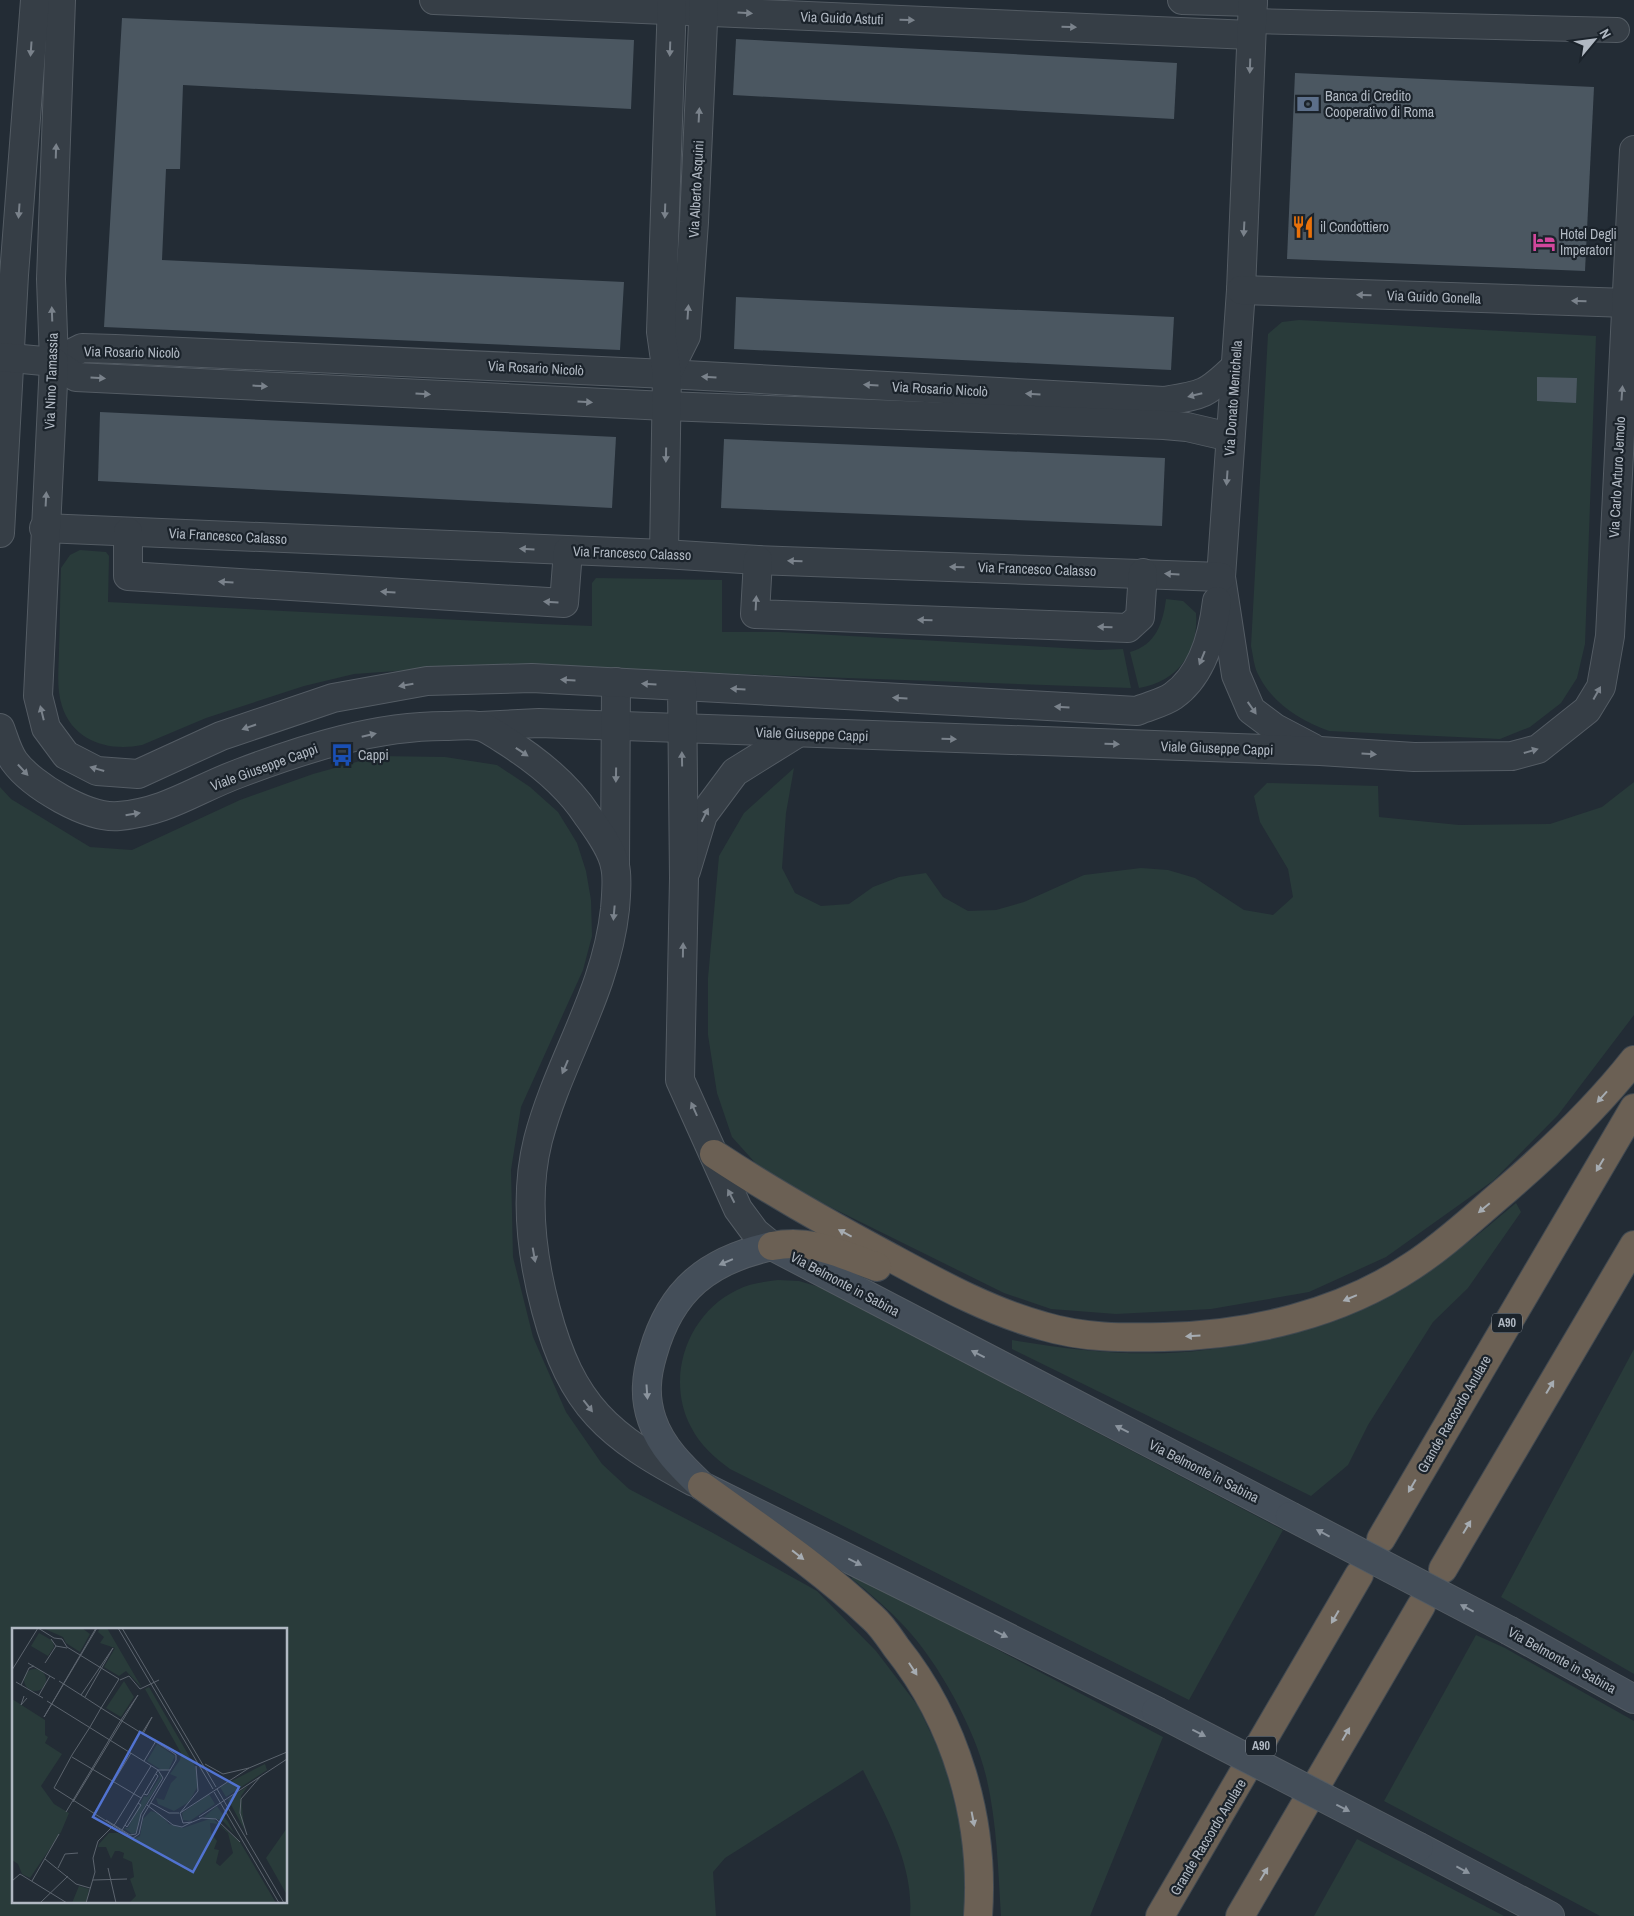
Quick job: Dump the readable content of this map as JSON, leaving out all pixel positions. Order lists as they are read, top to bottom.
{
  "streets": {
    "highway": ["A90", "Grande Raccordo Anulare"],
    "main road": ["Via Belmonte in Sabina"],
    "street": [
      "Via Guido Astuti",
      "Via Alberto Asquini",
      "Via Guido Gonella",
      "Via Rosario Nicolò",
      "Via Nino Tamassia",
      "Via Donato Menichella",
      "Via Carlo Arturo Jemolo",
      "Via Francesco Calasso",
      "Viale Giuseppe Cappi"
    ]
  },
  "crossings": [
    ["Via Guido Astuti", "Via Alberto Asquini"],
    ["Via Guido Astuti", "Via Donato Menichella"],
    ["Via Alberto Asquini", "Via Rosario Nicolò"],
    ["Via Alberto Asquini", "Via Francesco Calasso"],
    ["Via Guido Gonella", "Via Donato Menichella"],
    ["Via Guido Gonella", "Via Carlo Arturo Jemolo"],
    ["Via Rosario Nicolò", "Via Nino Tamassia"],
    ["Via Rosario Nicolò", "Via Donato Menichella"],
    ["Via Nino Tamassia", "Via Francesco Calasso"],
    ["Via Donato Menichella", "Via Francesco Calasso"],
    ["Via Donato Menichella", "Viale Giuseppe Cappi"],
    ["Via Carlo Arturo Jemolo", "Viale Giuseppe Cappi"],
    ["Viale Giuseppe Cappi", "Via Belmonte in Sabina"]
  ],
  "one_way": [
    "Via Guido Astuti",
    "Via Guido Gonella",
    "Via Donato Menichella",
    "Via Carlo Arturo Jemolo",
    "Via Francesco Calasso",
    "Viale Giuseppe Cappi",
    "Via Belmonte in Sabina"
  ],
  "places": {
    "bank": ["Banca di Credito Cooperativo di Roma"],
    "restaurant": ["il Condottiero"],
    "hotel": ["Hotel Degli Imperatori"],
    "bus stop": ["Cappi"]
  },
  "north": "top right"
}
